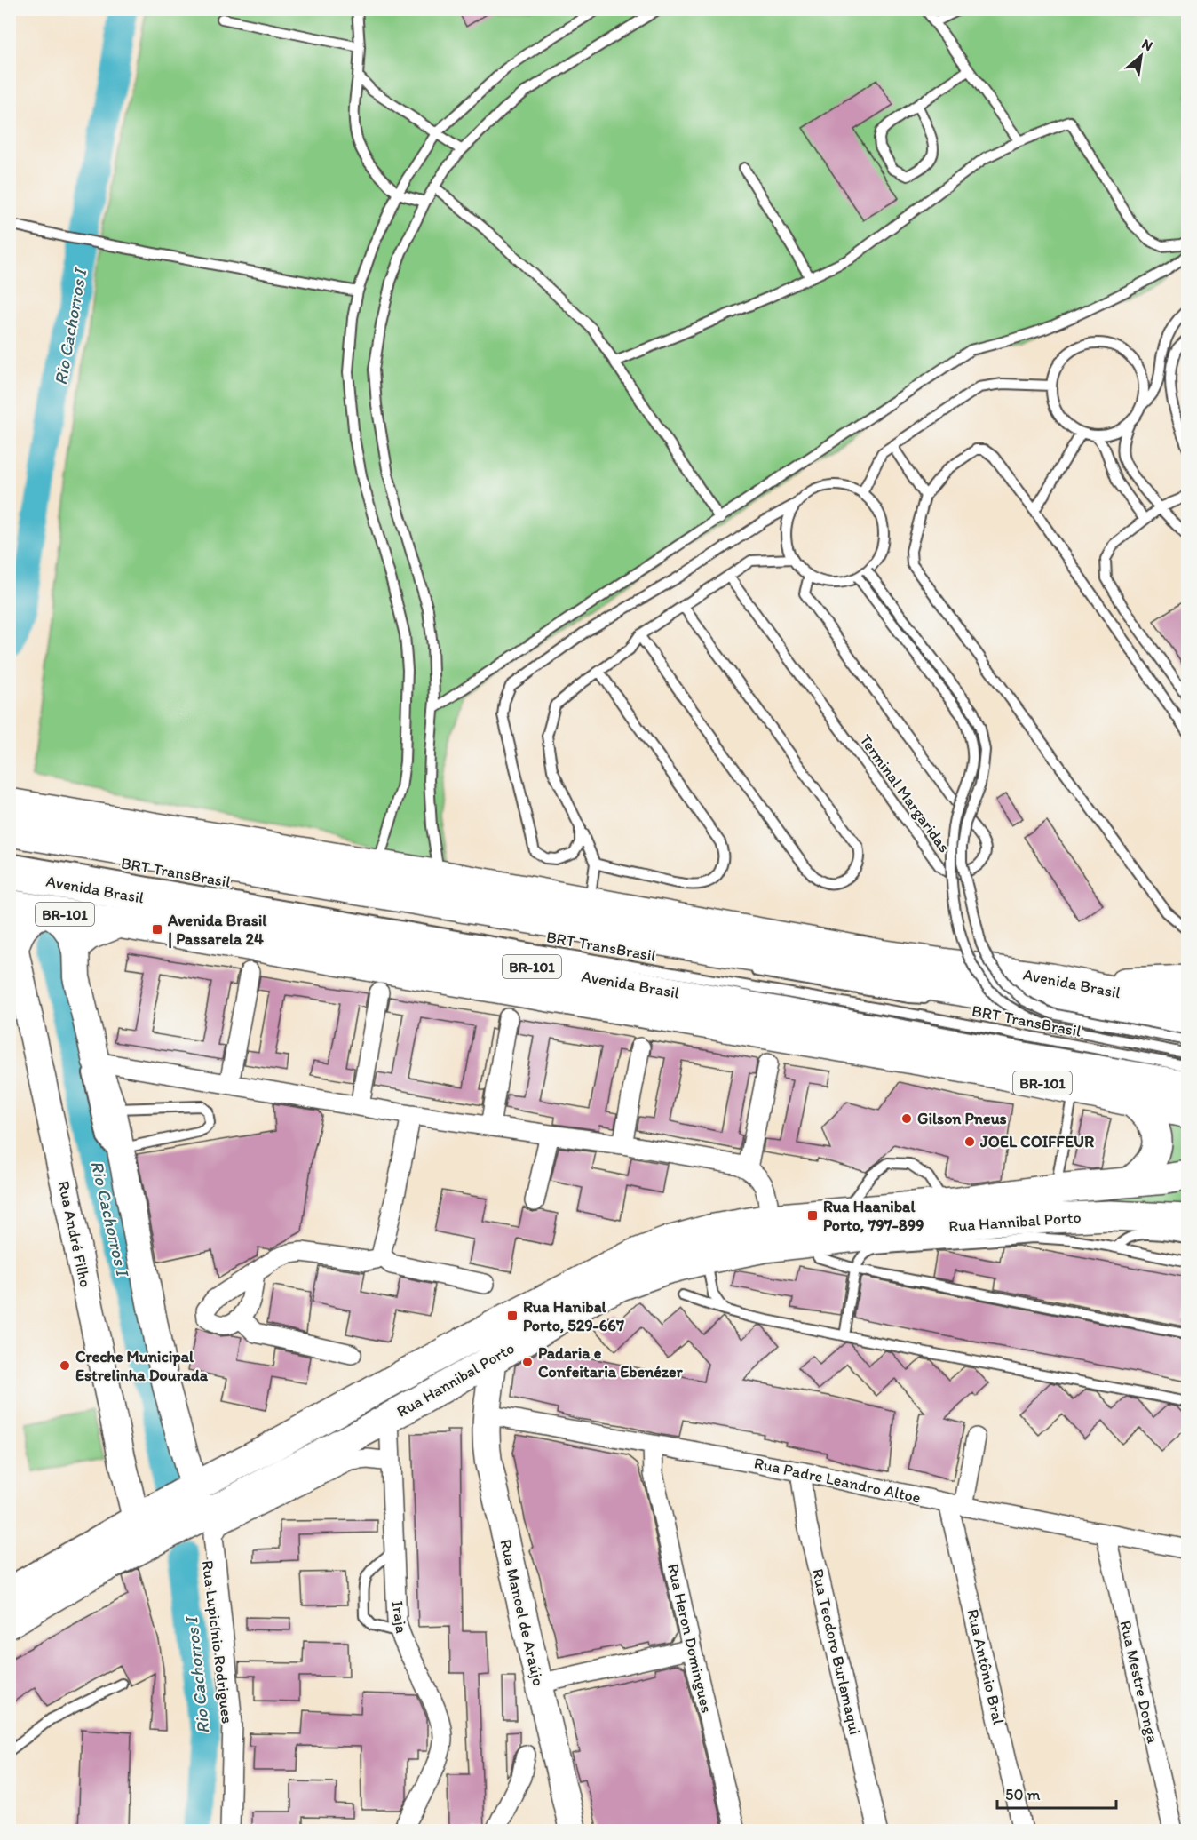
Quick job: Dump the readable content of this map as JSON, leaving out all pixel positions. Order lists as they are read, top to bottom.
{
  "streets": {
    "main road": ["Avenida Brasil", "BR-101", "Rua Hannibal Porto"],
    "street": [
      "Rua André Filho",
      "Rua Padre Leandro Altoe",
      "Rua Manoel de Araújo",
      "Iraja",
      "Rua Heron Domingues",
      "Rua Lupicínio Rodrigues",
      "Rua Teodoro Burlamaqui",
      "Rua Antônio Bral",
      "Rua Mestre Donga"
    ],
    "lane": ["Terminal Margaridas", "BRT TransBrasil"]
  },
  "crossings": [
    ["BRT TransBrasil", "Avenida Brasil"],
    ["Rua Hannibal Porto", "Rua André Filho"],
    ["Rua Hannibal Porto", "Rua Padre Leandro Altoe"],
    ["Rua Hannibal Porto", "Rua Manoel de Araújo"],
    ["Rua Hannibal Porto", "Iraja"],
    ["Rua Hannibal Porto", "Rua Lupicínio Rodrigues"],
    ["Rua Padre Leandro Altoe", "Rua Manoel de Araújo"],
    ["Rua Padre Leandro Altoe", "Rua Heron Domingues"],
    ["Rua Padre Leandro Altoe", "Rua Teodoro Burlamaqui"],
    ["Rua Padre Leandro Altoe", "Rua Antônio Bral"],
    ["Rua Padre Leandro Altoe", "Rua Mestre Donga"]
  ],
  "water": ["Rio Cachorros I"],
  "places": {
    "transit": ["Avenida Brasil | Passarela 24", "Rua Haanibal Porto, 797-899", "Rua Hanibal Porto, 529-667"],
    "other": [
      "Gilson Pneus",
      "JOEL COIFFEUR",
      "Padaria e Confeitaria Ebenézer",
      "Creche Municipal Estrelinha Dourada"
    ]
  },
  "scale_bar": "50 m",
  "north": "top right"
}
